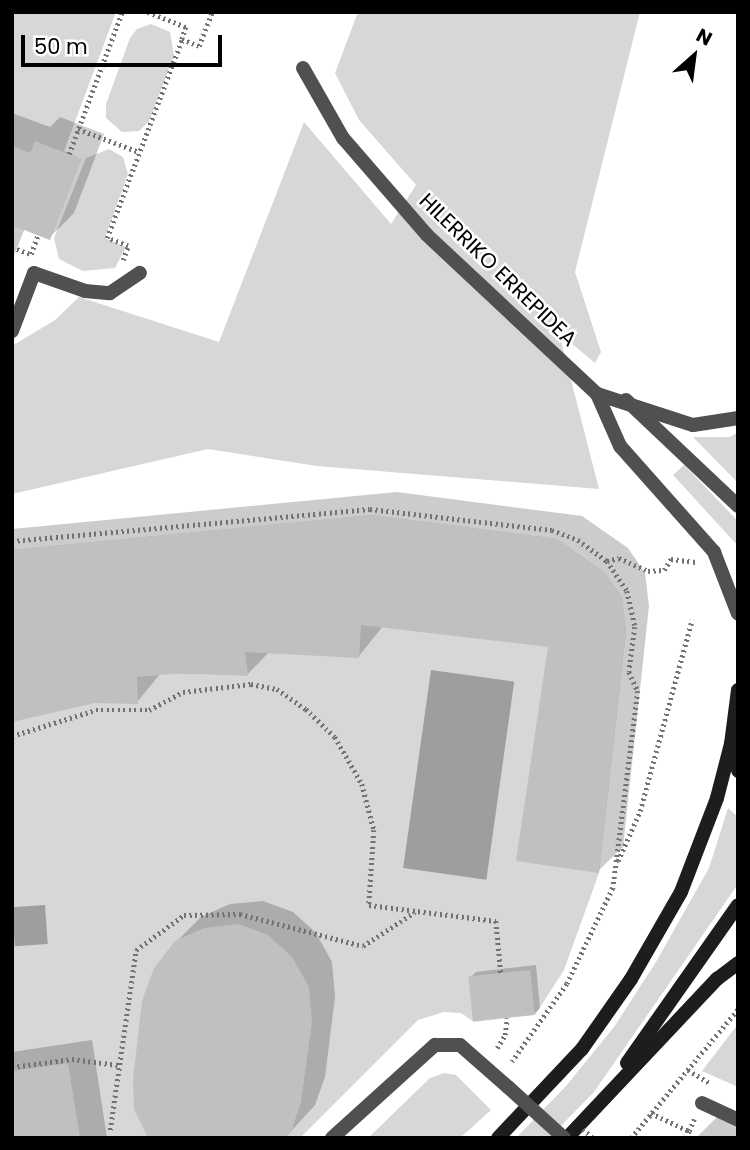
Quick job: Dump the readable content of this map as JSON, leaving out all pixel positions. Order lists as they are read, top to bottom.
{
  "streets": {
    "street": ["HILERRIKO ERREPIDEA"]
  },
  "scale_bar": "50 m",
  "north": "top right"
}
